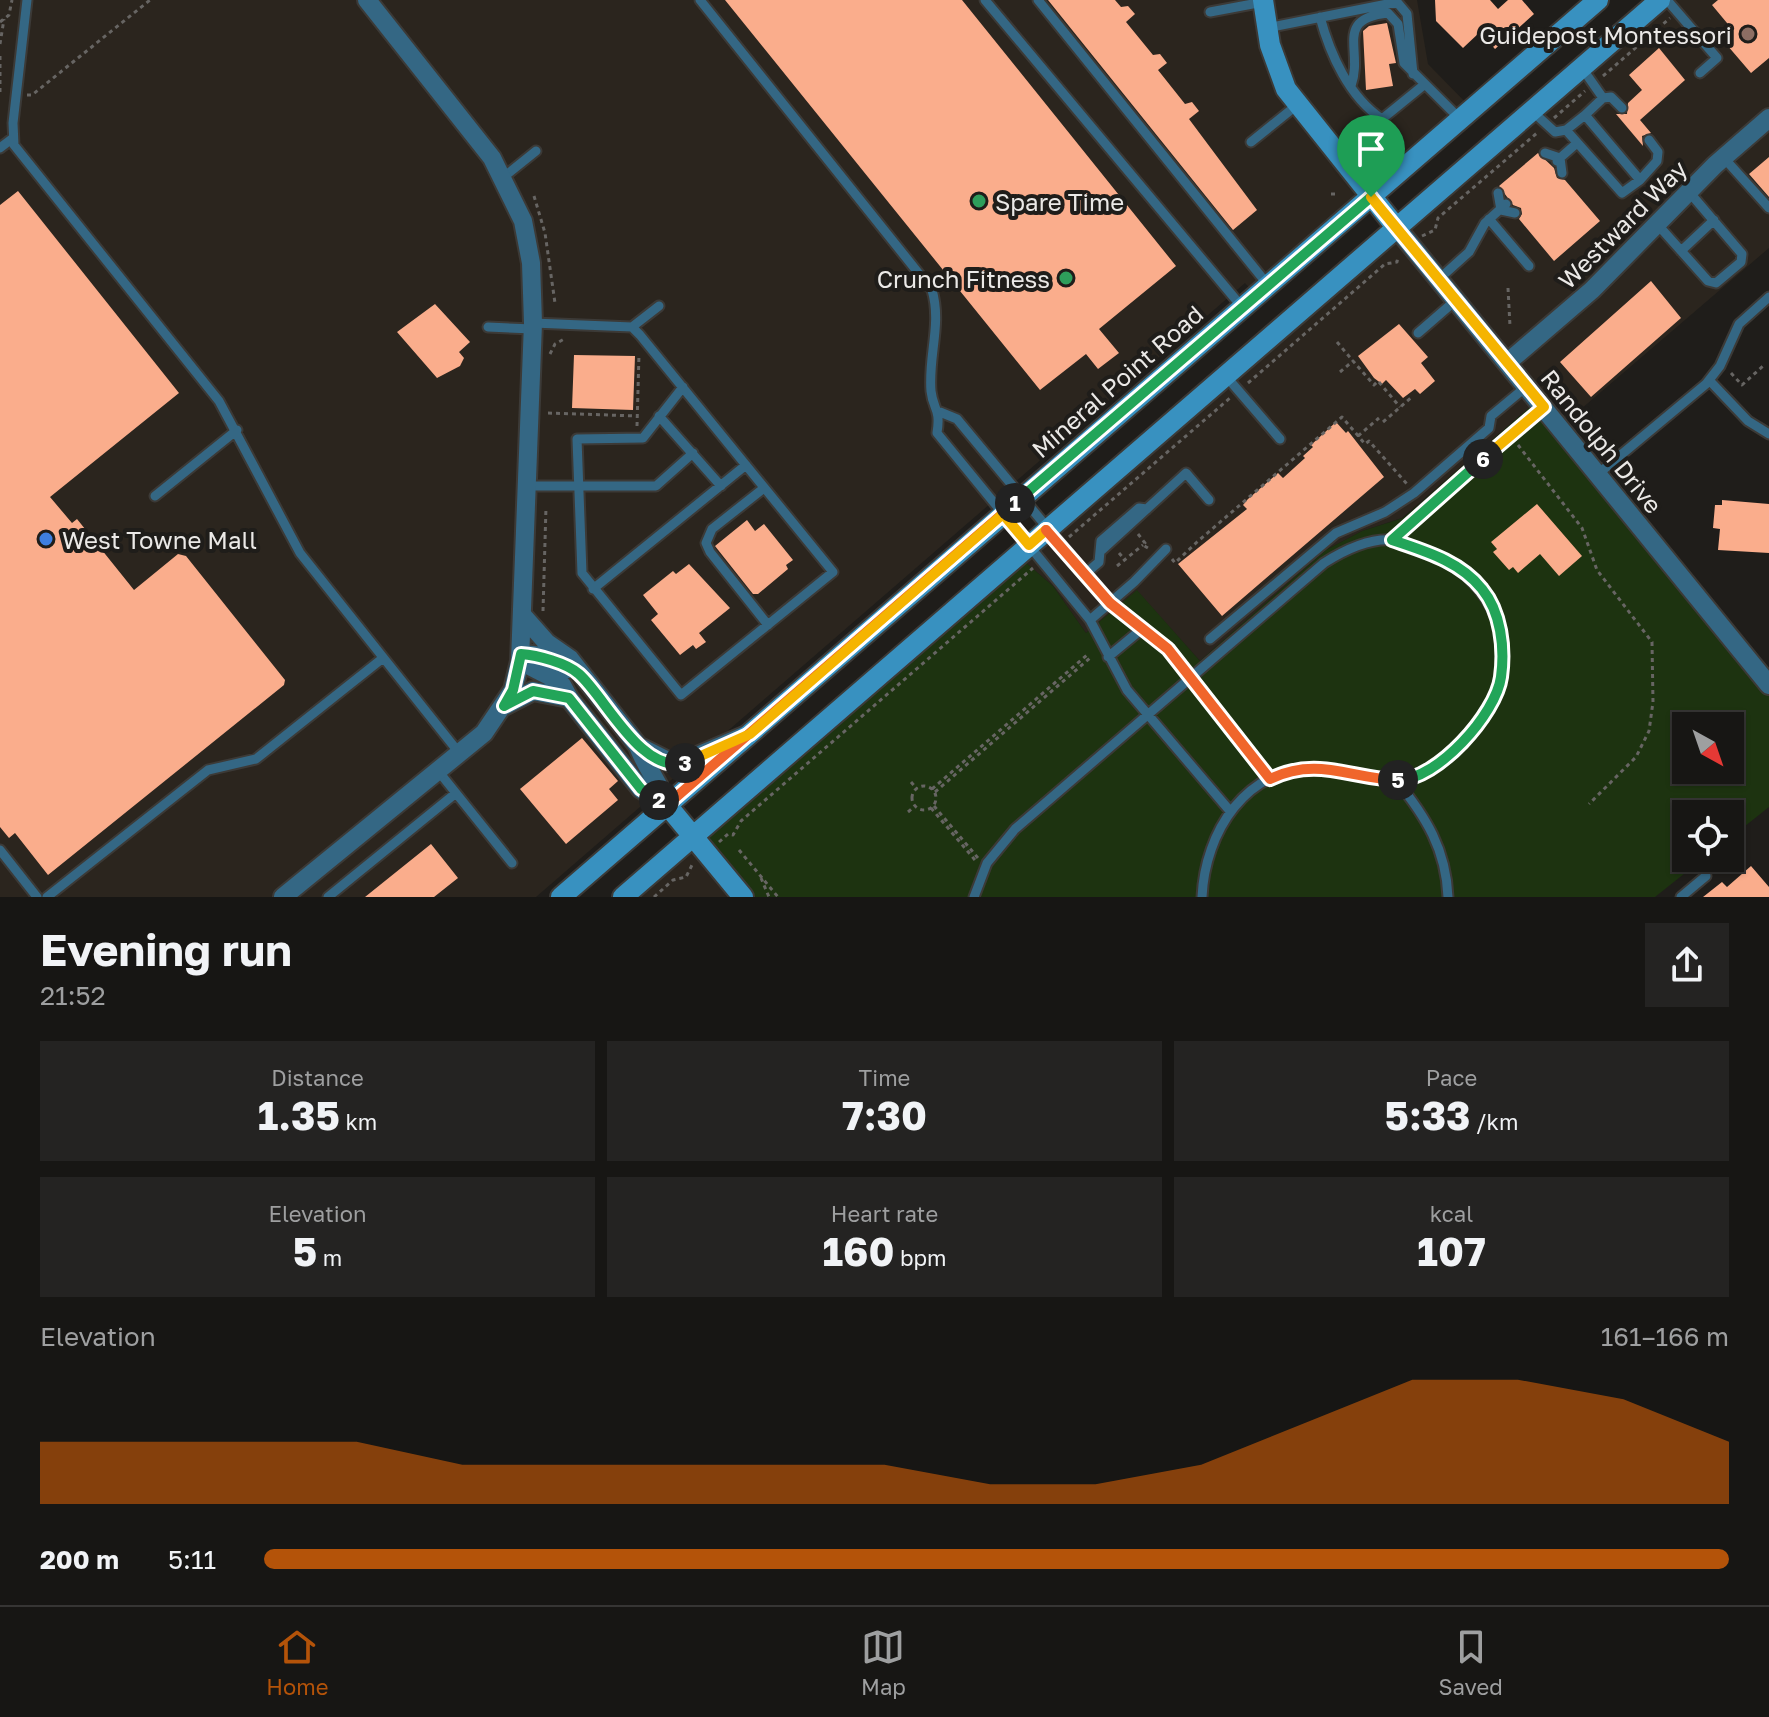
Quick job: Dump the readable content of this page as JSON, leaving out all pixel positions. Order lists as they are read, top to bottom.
{
  "streets": {
    "main road": ["Mineral Point Road"],
    "street": ["Westward Way", "Randolph Drive"]
  },
  "crossings": [
    ["Westward Way", "Randolph Drive"]
  ],
  "places": [
    "Guidepost Montessori",
    "Spare Time",
    "Crunch Fitness",
    "West Towne Mall"
  ],
  "north": "bottom right",
  "page": {
    "pins": [
      "6",
      "1",
      "3",
      "5",
      "2"
    ],
    "heading": ["Evening run", "21:52"],
    "stats": [
      ["Distance", "1.35 km"],
      ["Time", "7:30"],
      ["Pace", "5:33 /km"],
      ["Elevation", "5 m"],
      ["Heart rate", "160 bpm"],
      ["kcal", "107"]
    ],
    "chart": ["Elevation", "161–166 m"],
    "list": [
      {
        "name": "200 m",
        "note": "5:11"
      }
    ],
    "tabs": ["Home", "Map", "Saved"]
  }
}
